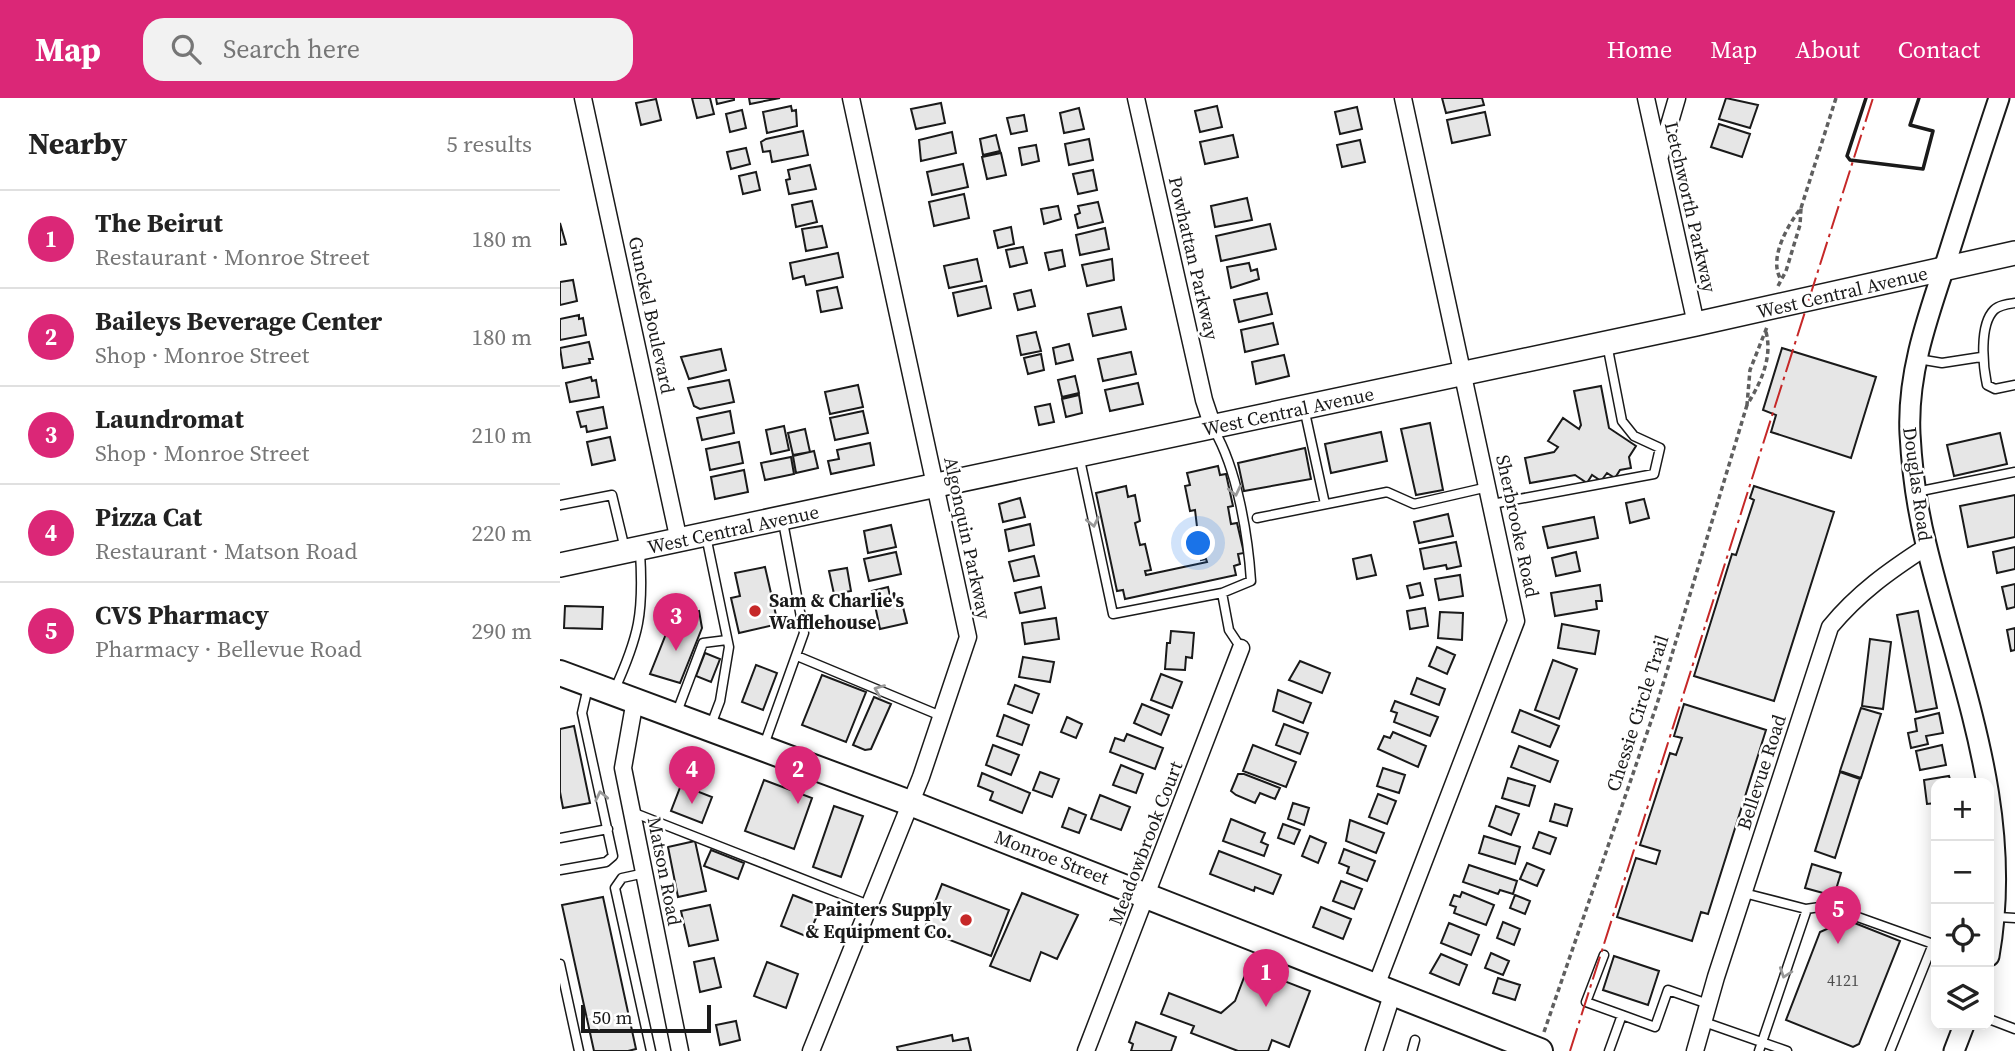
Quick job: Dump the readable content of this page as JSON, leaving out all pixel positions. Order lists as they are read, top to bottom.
{
  "streets": {
    "main road": ["West Central Avenue", "Monroe Street"],
    "street": [
      "Letchworth Parkway",
      "Powhattan Parkway",
      "Gunckel Boulevard",
      "Douglas Road",
      "Sherbrooke Road",
      "Algonquin Parkway",
      "Bellevue Road",
      "Meadowbrook Court",
      "Matson Road"
    ],
    "path": ["Chessie Circle Trail"]
  },
  "crossings": [
    ["Letchworth Parkway", "West Central Avenue"],
    ["Powhattan Parkway", "West Central Avenue"],
    ["West Central Avenue", "Gunckel Boulevard"],
    ["West Central Avenue", "Douglas Road"],
    ["West Central Avenue", "Sherbrooke Road"],
    ["West Central Avenue", "Algonquin Parkway"],
    ["West Central Avenue", "Chessie Circle Trail"],
    ["Douglas Road", "Bellevue Road"],
    ["Sherbrooke Road", "Monroe Street"],
    ["Algonquin Parkway", "Monroe Street"],
    ["Meadowbrook Court", "Monroe Street"],
    ["Monroe Street", "Matson Road"]
  ],
  "places": ["Sam & Charlie's Wafflehouse", "Painters Supply & Equipment Co."],
  "house_numbers": ["4121"],
  "scale_bar": "50 m",
  "page": {
    "header": "Map",
    "search": "Search here",
    "nav": [
      "Home",
      "Map",
      "About",
      "Contact"
    ],
    "heading": ["Nearby", "5 results"],
    "list": [
      {
        "mark": "1",
        "name": "The Beirut",
        "note": "Restaurant · Monroe Street",
        "value": "180 m"
      },
      {
        "mark": "2",
        "name": "Baileys Beverage Center",
        "note": "Shop · Monroe Street",
        "value": "180 m"
      },
      {
        "mark": "3",
        "name": "Laundromat",
        "note": "Shop · Monroe Street",
        "value": "210 m"
      },
      {
        "mark": "4",
        "name": "Pizza Cat",
        "note": "Restaurant · Matson Road",
        "value": "220 m"
      },
      {
        "mark": "5",
        "name": "CVS Pharmacy",
        "note": "Pharmacy · Bellevue Road",
        "value": "290 m"
      }
    ],
    "pins": [
      "3",
      "2",
      "4",
      "5",
      "1"
    ],
    "map_buttons": ["+", "−"],
    "scale": "50 m"
  }
}
